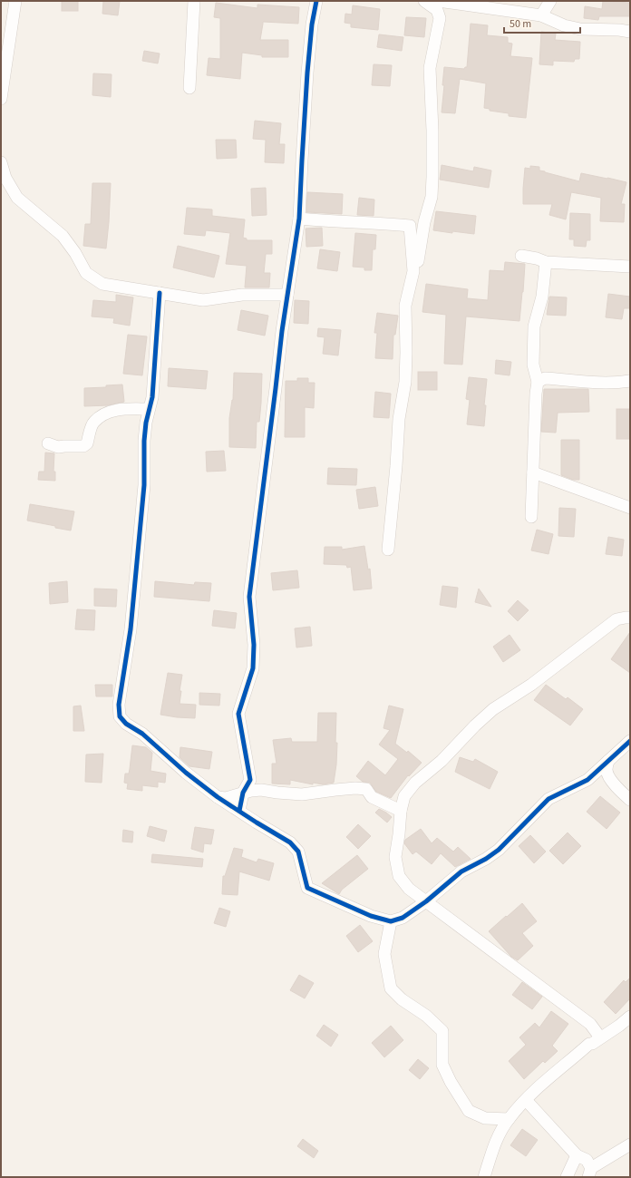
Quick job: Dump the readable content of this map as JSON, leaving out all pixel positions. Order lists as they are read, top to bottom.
{
  "scale_bar": "50 m"
}
